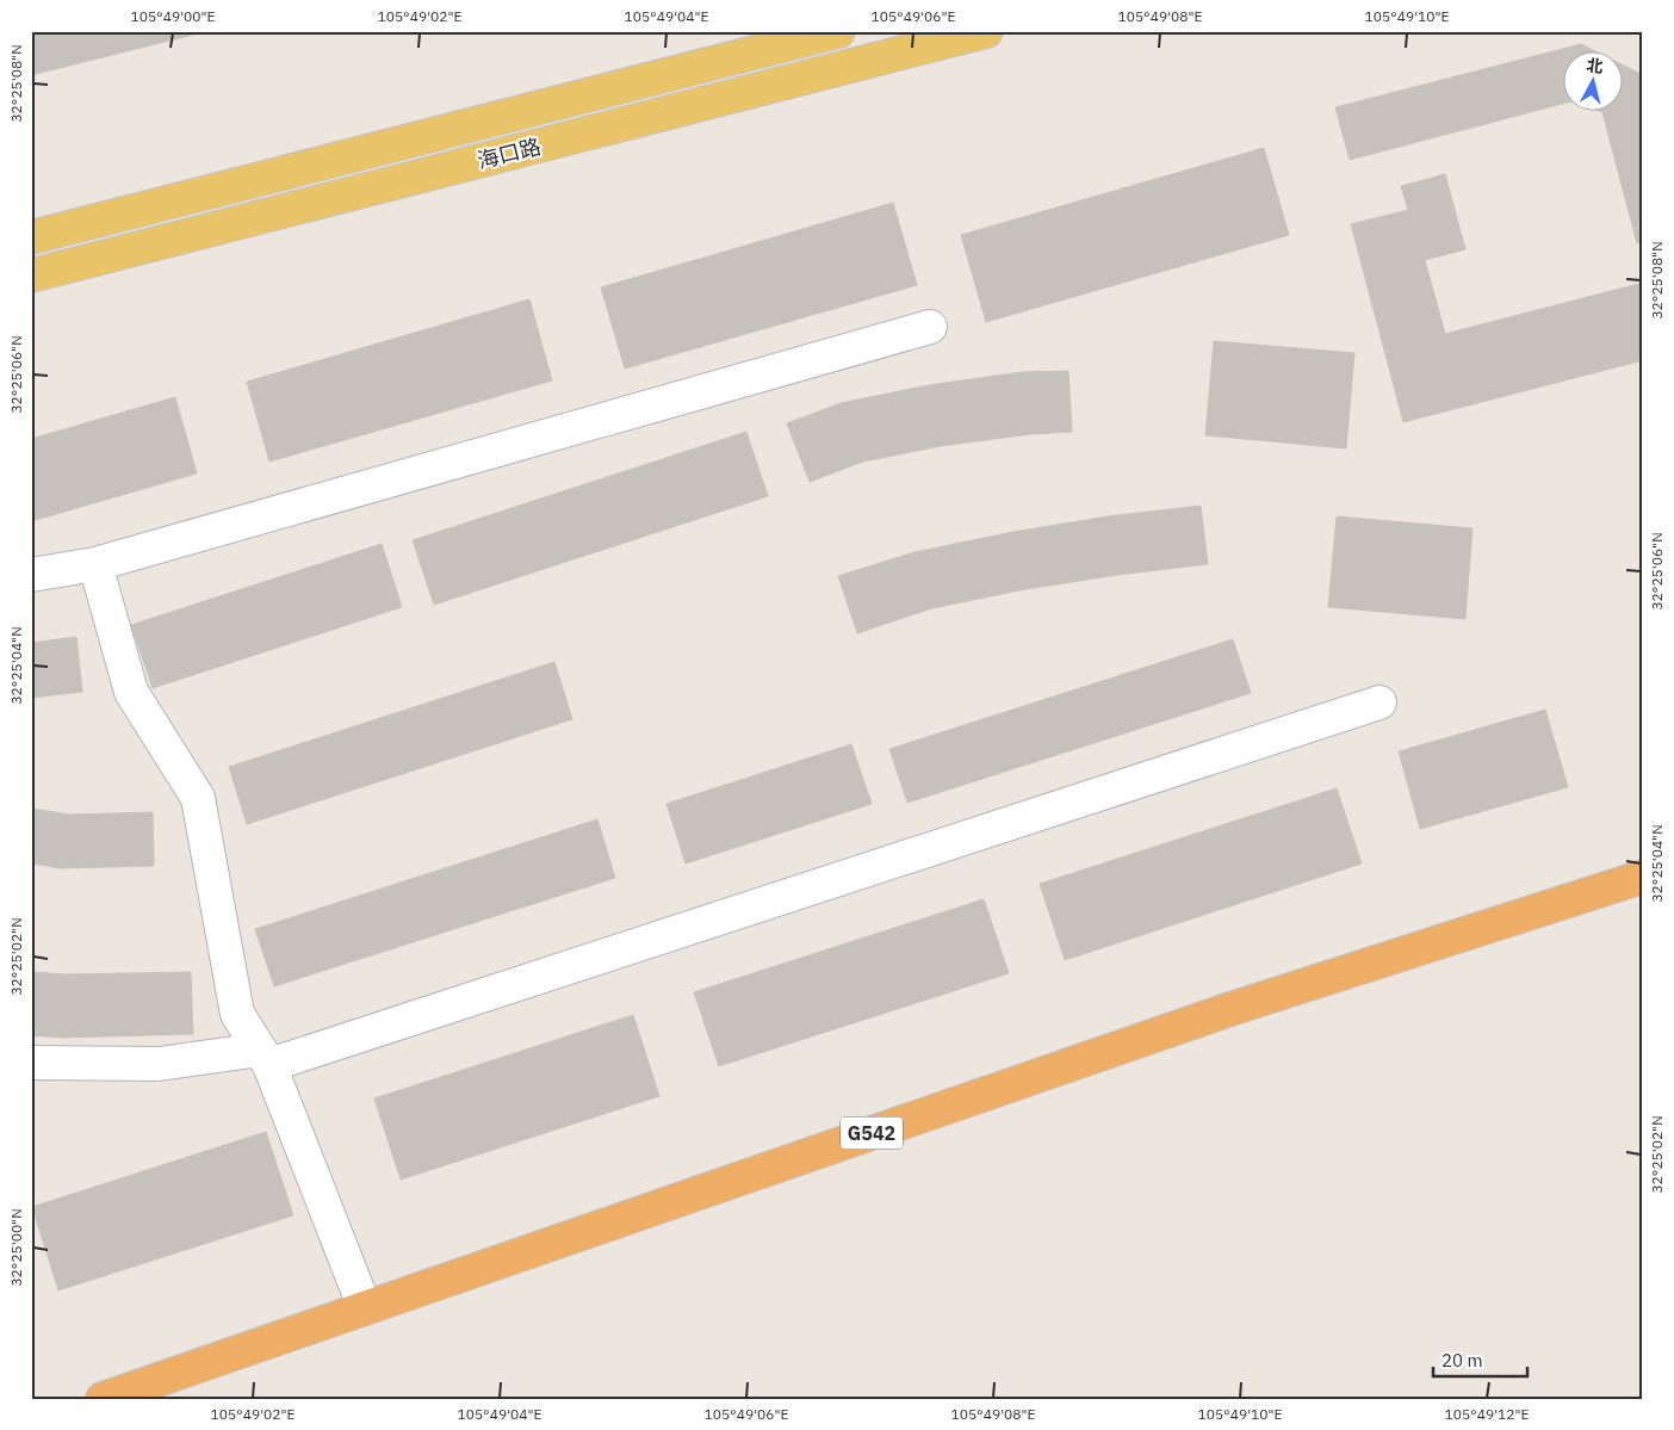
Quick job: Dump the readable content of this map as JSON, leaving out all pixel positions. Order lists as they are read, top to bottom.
{
  "streets": {
    "highway": ["G542"],
    "main road": ["海口路"]
  },
  "scale_bar": "20 m",
  "north": "top",
  "coordinates": [
    "105°49'00\"E",
    "105°49'02\"E",
    "105°49'04\"E",
    "105°49'06\"E",
    "105°49'08\"E",
    "105°49'10\"E",
    "32°25'08\"N",
    "32°25'06\"N",
    "32°25'04\"N",
    "32°25'02\"N",
    "32°25'00\"N",
    "105°49'12\"E"
  ]
}
